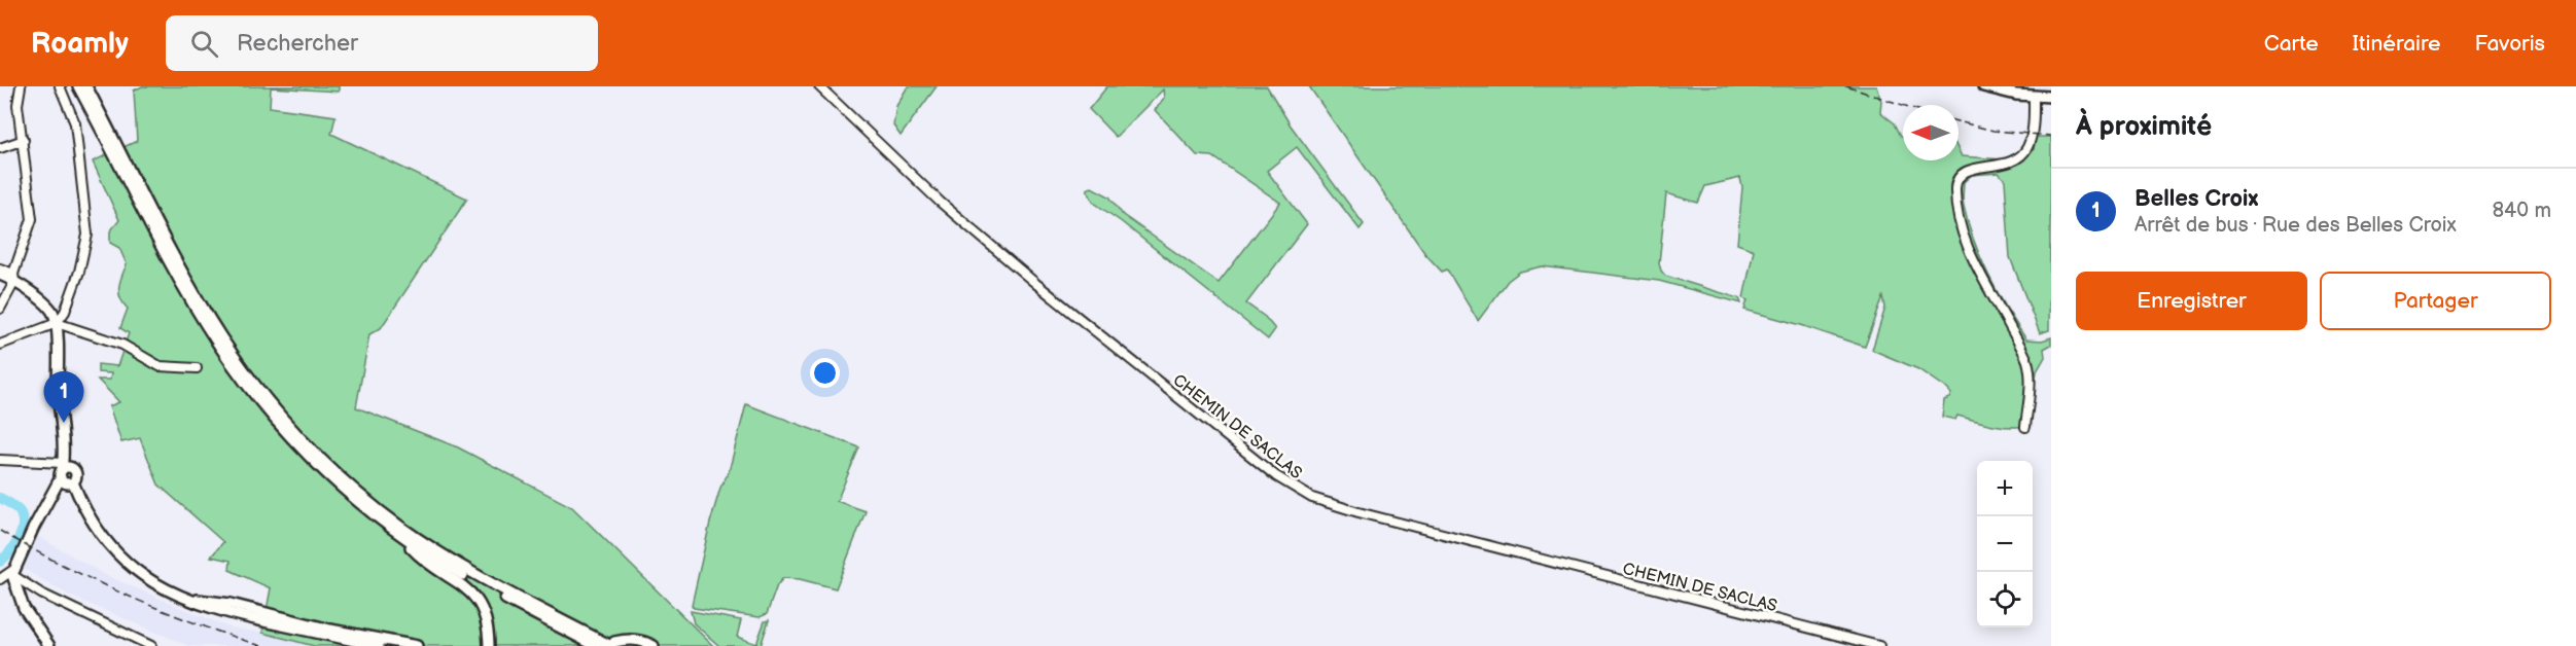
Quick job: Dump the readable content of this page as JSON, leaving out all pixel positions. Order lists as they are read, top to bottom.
{
  "streets": {
    "street": ["CHEMIN DE SACLAS"]
  },
  "north": "left",
  "page": {
    "header": "Roamly",
    "search": "Rechercher",
    "nav": ["Carte", "Itinéraire", "Favoris"],
    "heading": "À proximité",
    "list": [
      {
        "mark": "1",
        "name": "Belles Croix",
        "note": "Arrêt de bus · Rue des Belles Croix",
        "value": "840 m"
      }
    ],
    "buttons": ["Enregistrer", "Partager"],
    "pins": "1",
    "map_buttons": ["+", "−"]
  }
}
